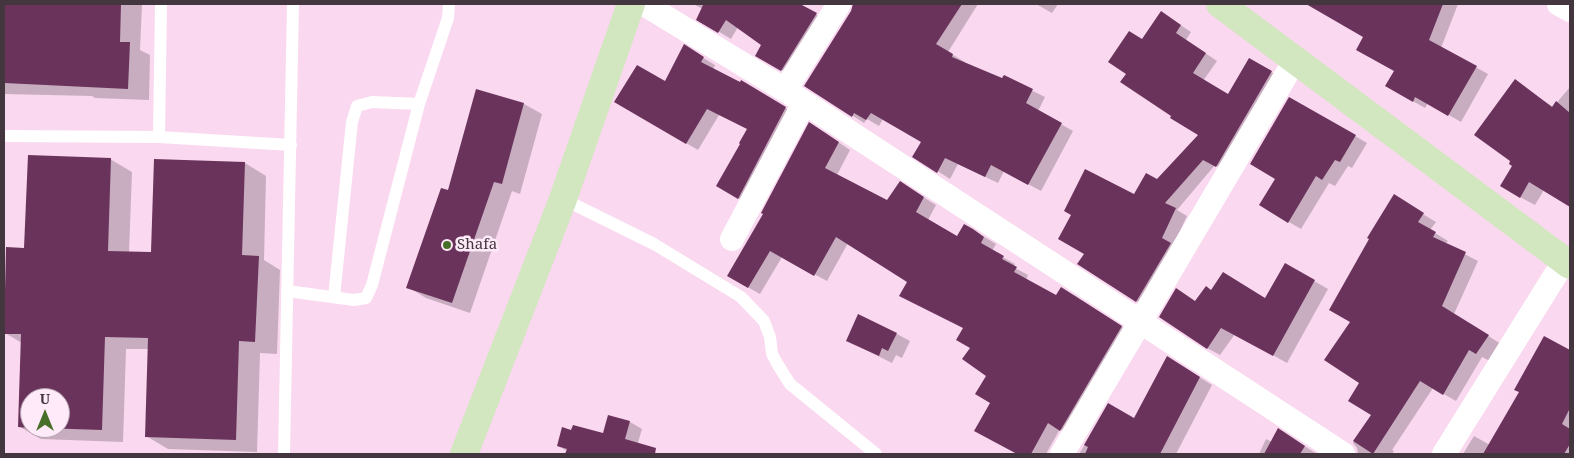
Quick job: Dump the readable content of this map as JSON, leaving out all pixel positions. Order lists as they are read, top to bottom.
{
  "places": ["Shafa"],
  "north": "top"
}
